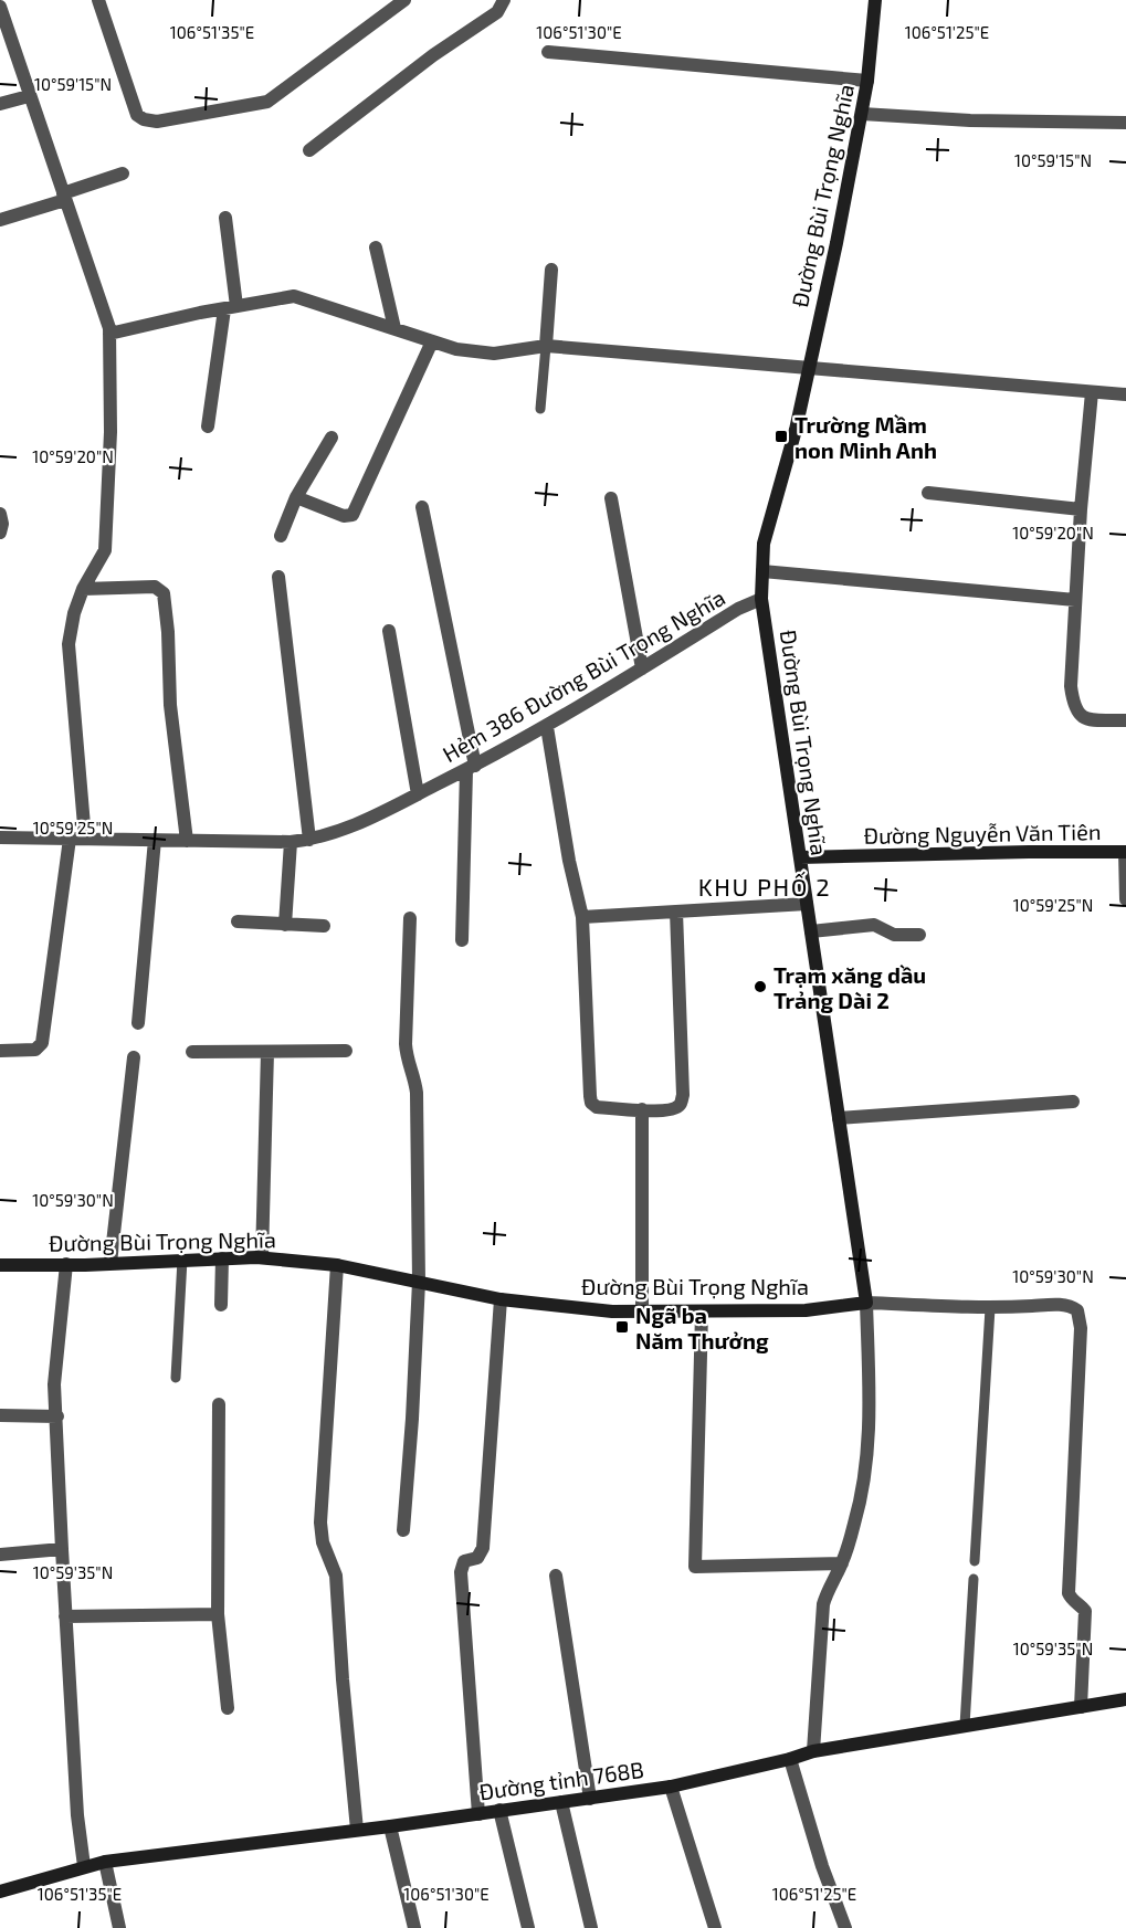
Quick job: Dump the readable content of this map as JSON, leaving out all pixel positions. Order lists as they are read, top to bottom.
{
  "streets": {
    "street": [
      "Đường Bùi Trọng Nghĩa",
      "Hẻm 386 Đường Bùi Trọng Nghĩa",
      "Đường Nguyễn Văn Tiên",
      "Đường tỉnh 768B"
    ]
  },
  "crossings": [
    ["Đường Bùi Trọng Nghĩa", "Hẻm 386 Đường Bùi Trọng Nghĩa"],
    ["Đường Bùi Trọng Nghĩa", "Đường Nguyễn Văn Tiên"]
  ],
  "districts": ["KHU PHỐ 2"],
  "places": {
    "transit": ["Trường Mầm non Minh Anh", "Ngã ba Năm Thưởng"],
    "other": ["Trạm xăng dầu Trảng Dài 2"]
  },
  "coordinates": [
    "106°51'35\"E",
    "106°51'30\"E",
    "106°51'25\"E",
    "10°59'15\"N",
    "10°59'20\"N",
    "10°59'25\"N",
    "10°59'30\"N",
    "10°59'35\"N"
  ]
}
